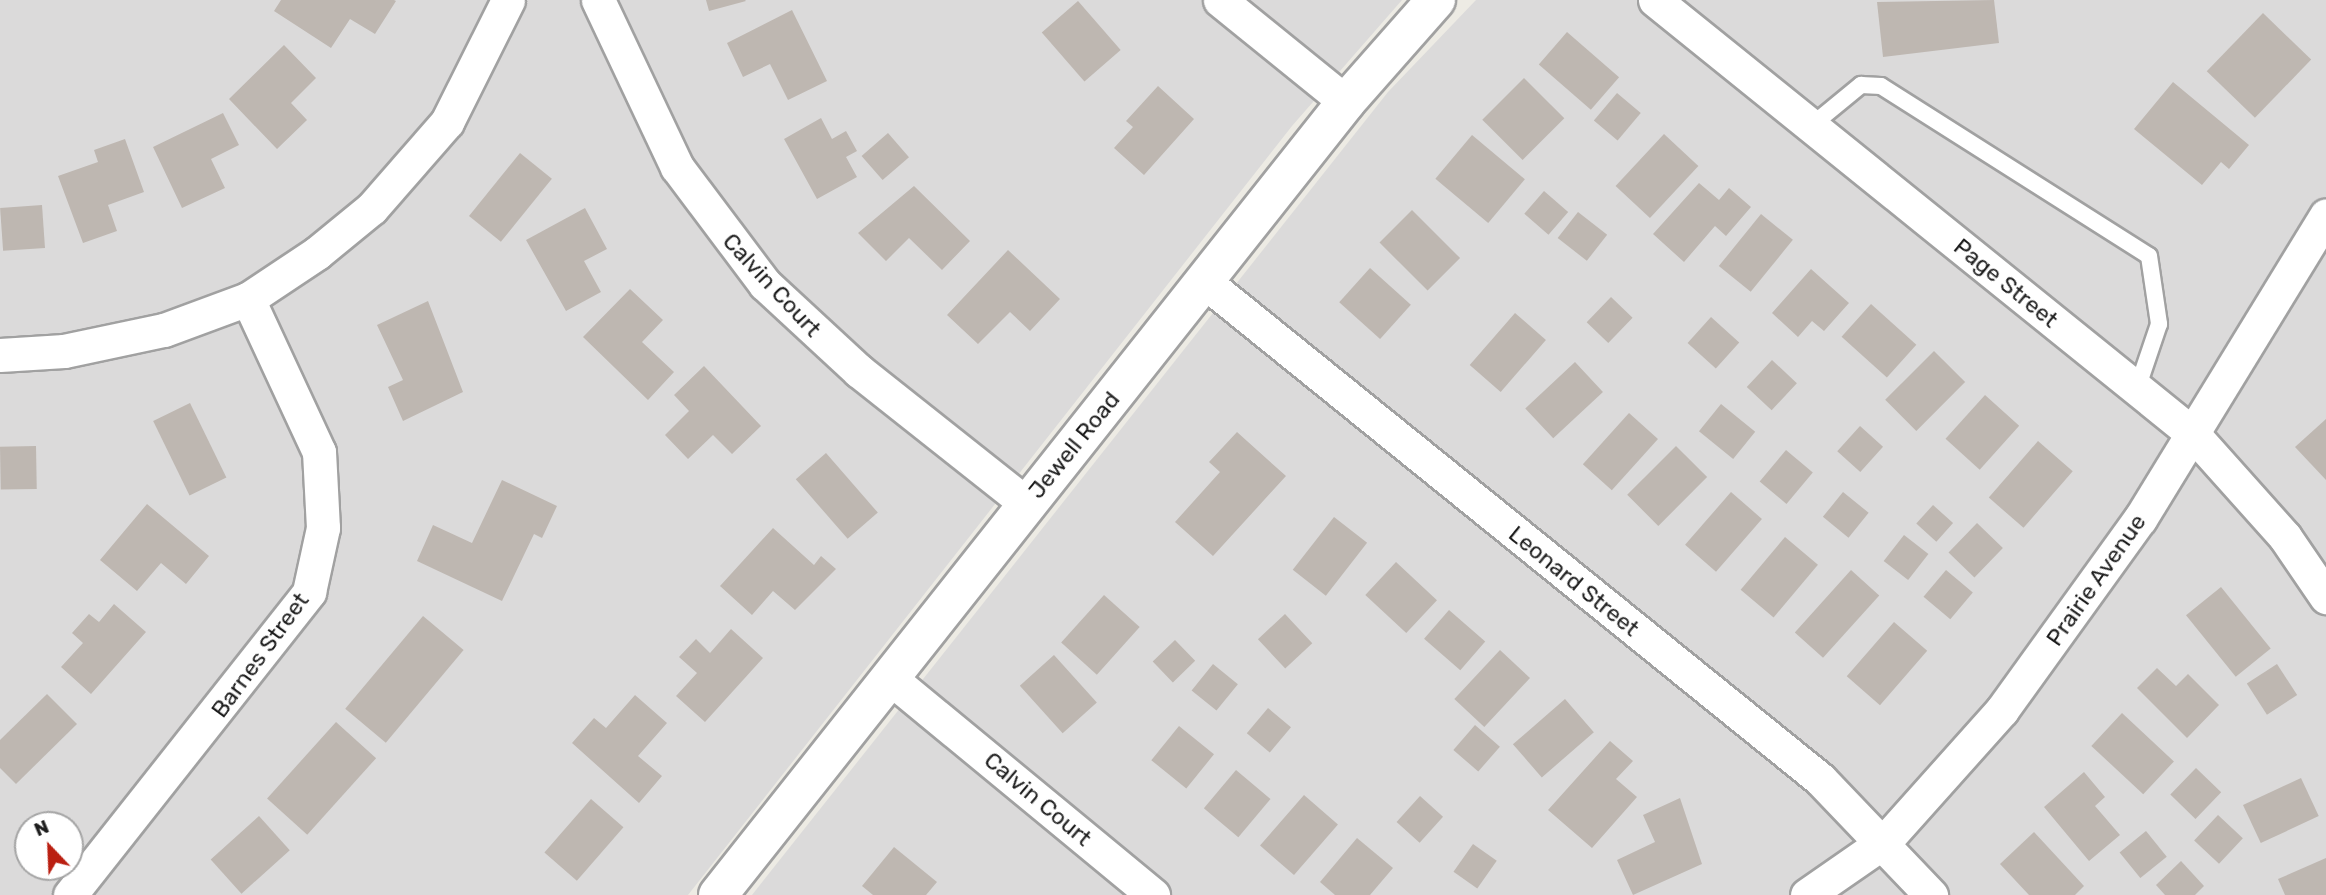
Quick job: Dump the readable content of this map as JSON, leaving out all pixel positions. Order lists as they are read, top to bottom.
{
  "streets": {
    "street": [
      "Page Street",
      "Calvin Court",
      "Jewell Road",
      "Prairie Avenue",
      "Leonard Street",
      "Barnes Street"
    ]
  },
  "crossings": [
    ["Page Street", "Prairie Avenue"],
    ["Calvin Court", "Jewell Road"],
    ["Jewell Road", "Leonard Street"],
    ["Prairie Avenue", "Leonard Street"]
  ],
  "north": "top left"
}
